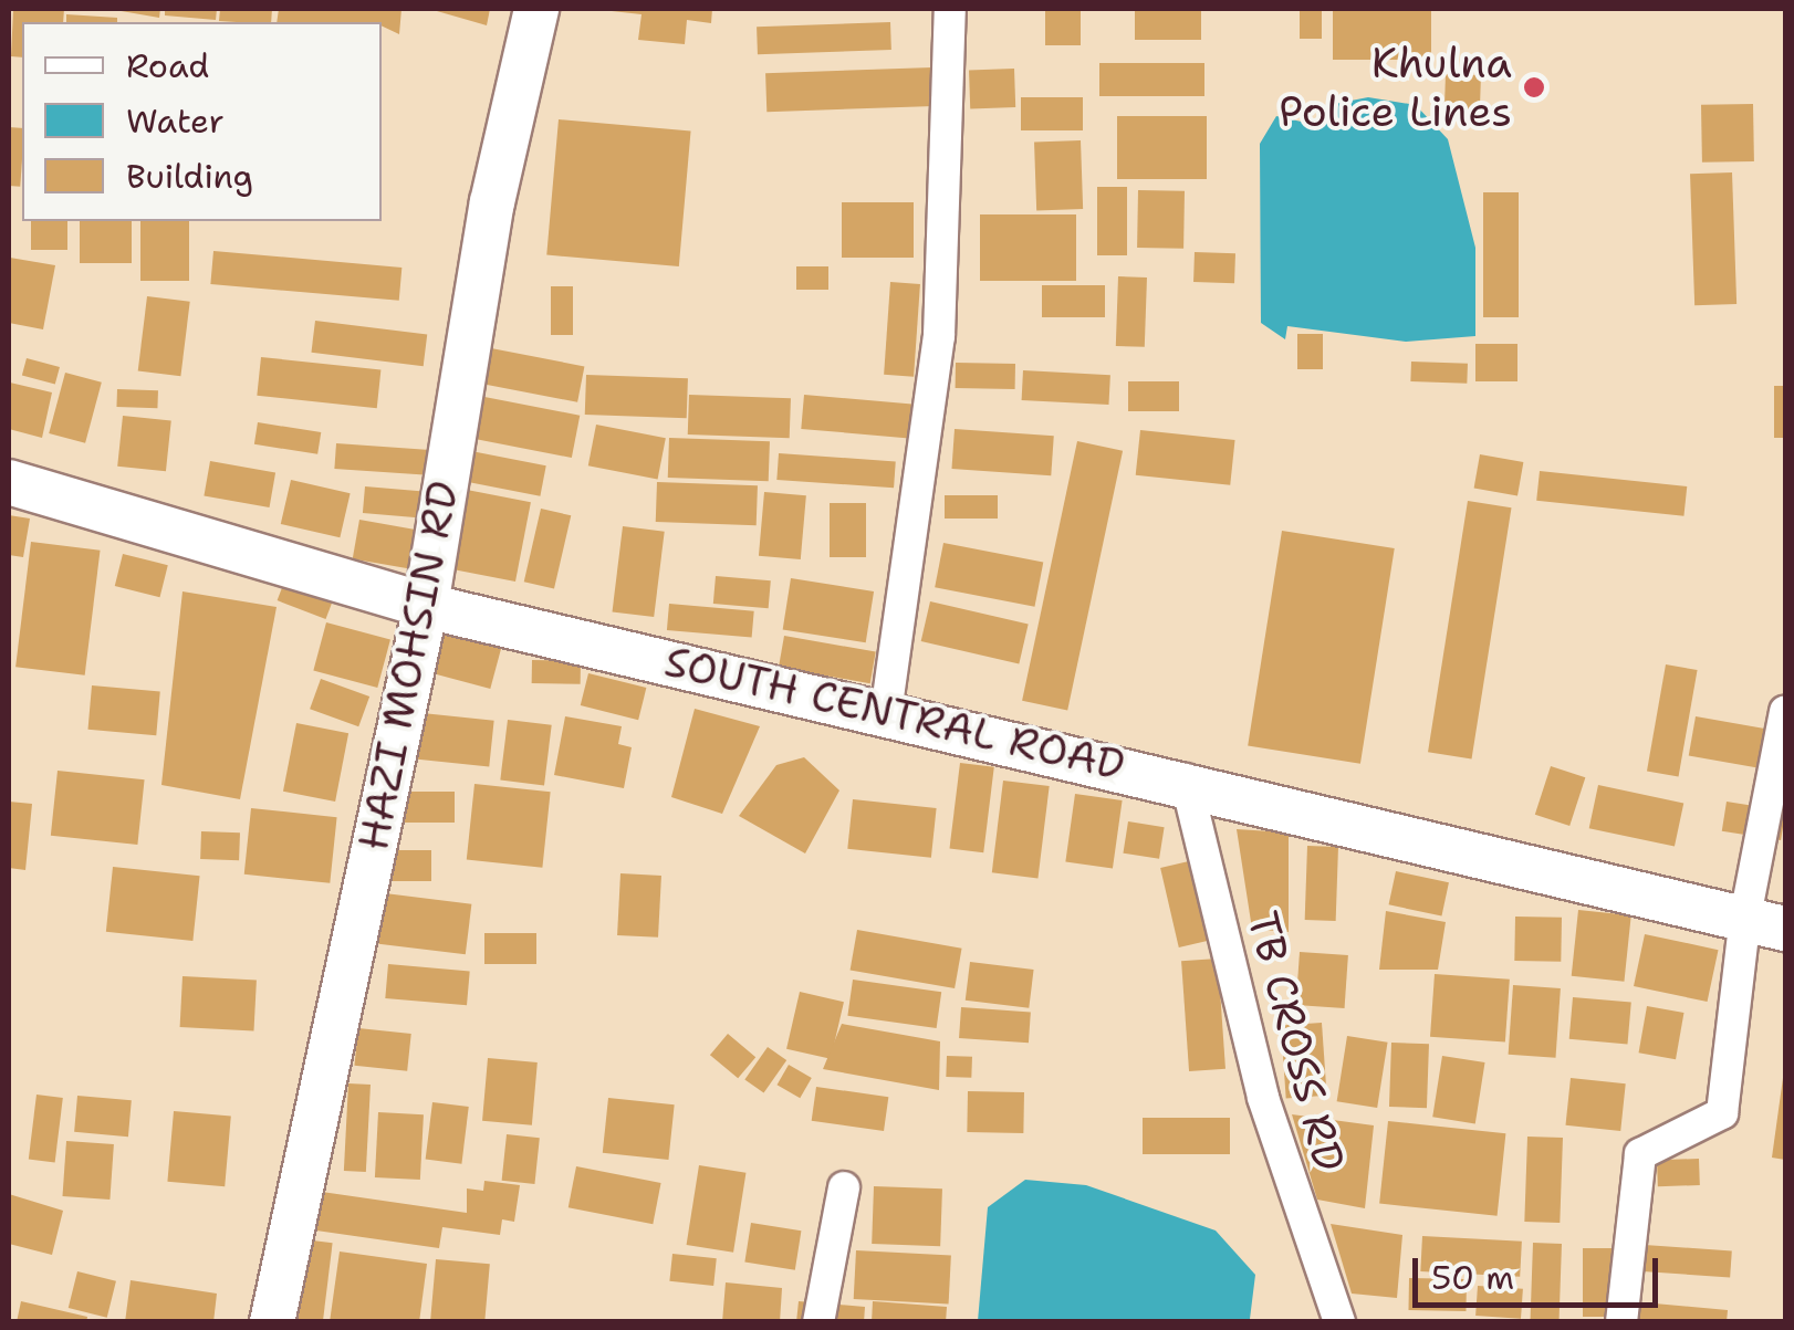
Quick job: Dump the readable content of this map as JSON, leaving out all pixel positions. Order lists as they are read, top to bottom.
{
  "streets": {
    "street": ["HAZI MOHSIN RD", "SOUTH CENTRAL ROAD", "TB CROSS RD"]
  },
  "crossings": [
    ["HAZI MOHSIN RD", "SOUTH CENTRAL ROAD"],
    ["SOUTH CENTRAL ROAD", "TB CROSS RD"]
  ],
  "places": ["Khulna Police Lines"],
  "legend": ["Road", "Water", "Building"],
  "scale_bar": "50 m"
}
